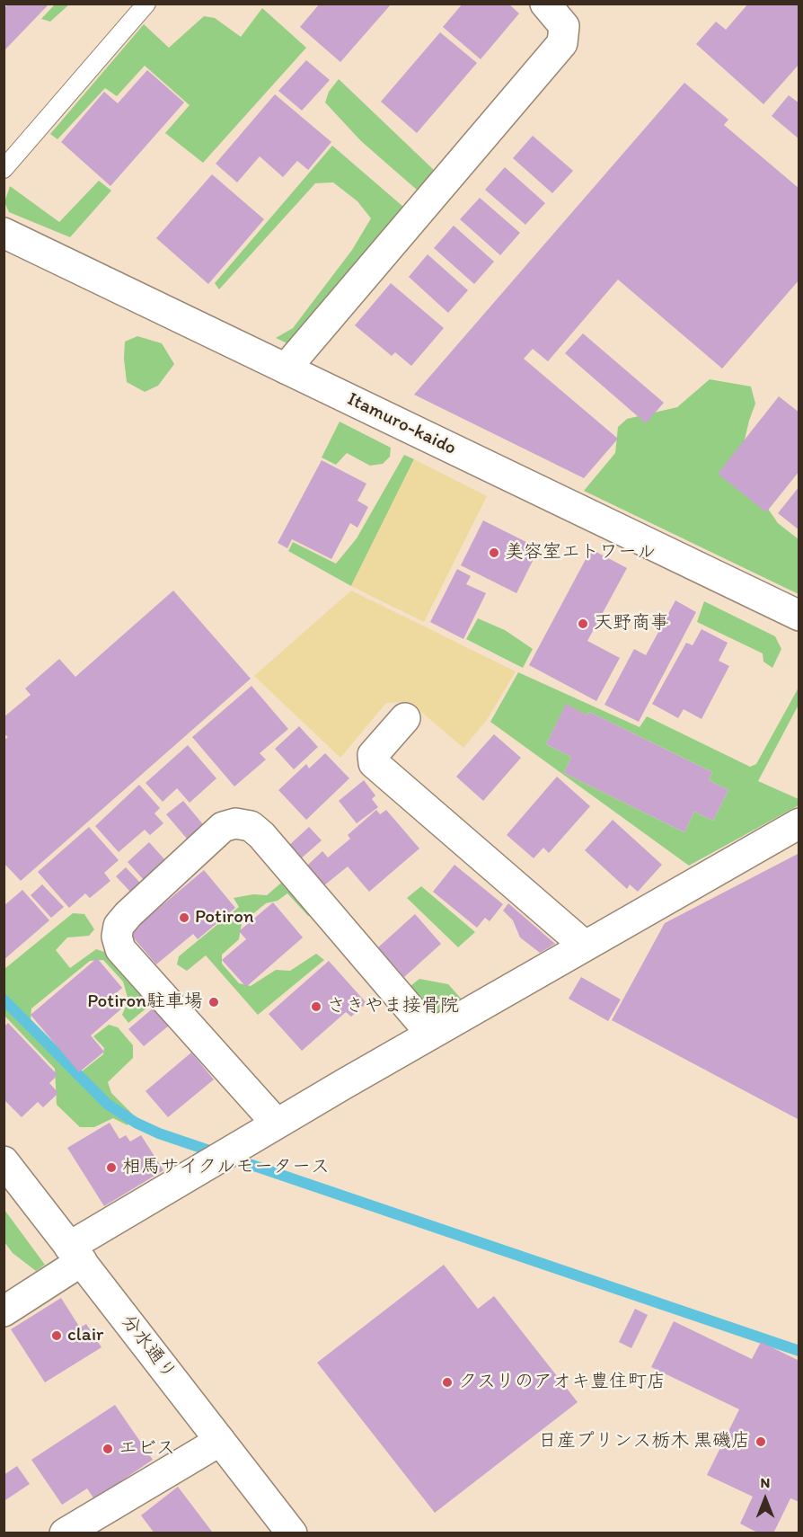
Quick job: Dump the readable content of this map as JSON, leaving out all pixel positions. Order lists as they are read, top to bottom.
{
  "streets": {
    "street": ["Itamuro-kaido", "分水通り"]
  },
  "places": [
    "美容室エトワール",
    "天野商事",
    "Potiron",
    "Potiron駐車場",
    "さきやま接骨院",
    "相馬サイクルモータース",
    "clair",
    "クスリのアオキ豊住町店",
    "日産プリンス栃木 黒磯店",
    "エビス"
  ],
  "north": "top"
}
